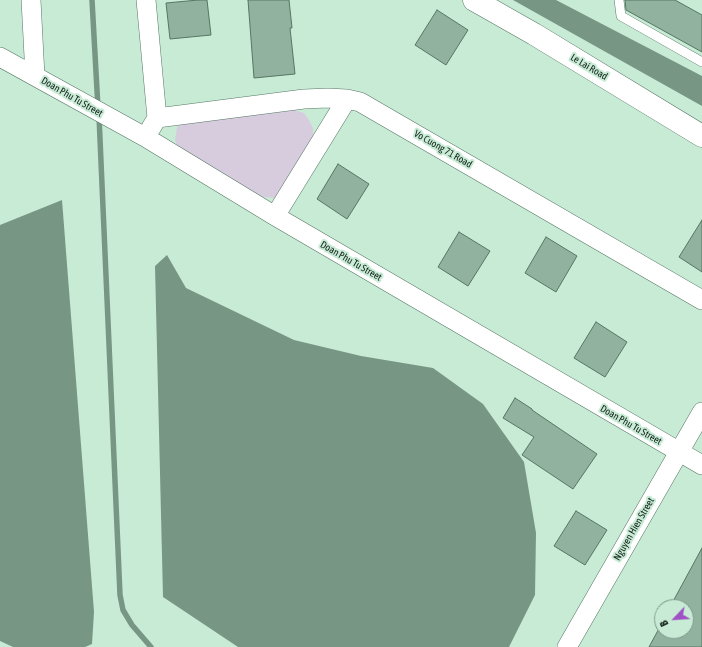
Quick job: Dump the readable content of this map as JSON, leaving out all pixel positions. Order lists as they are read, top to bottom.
{
  "streets": {
    "street": [
      "Le Lai Road",
      "Doan Phu Tu Street",
      "Vo Cuong 71 Road",
      "Nguyen Hien Street"
    ]
  },
  "crossings": [
    ["Doan Phu Tu Street", "Nguyen Hien Street"]
  ],
  "north": "bottom left"
}
